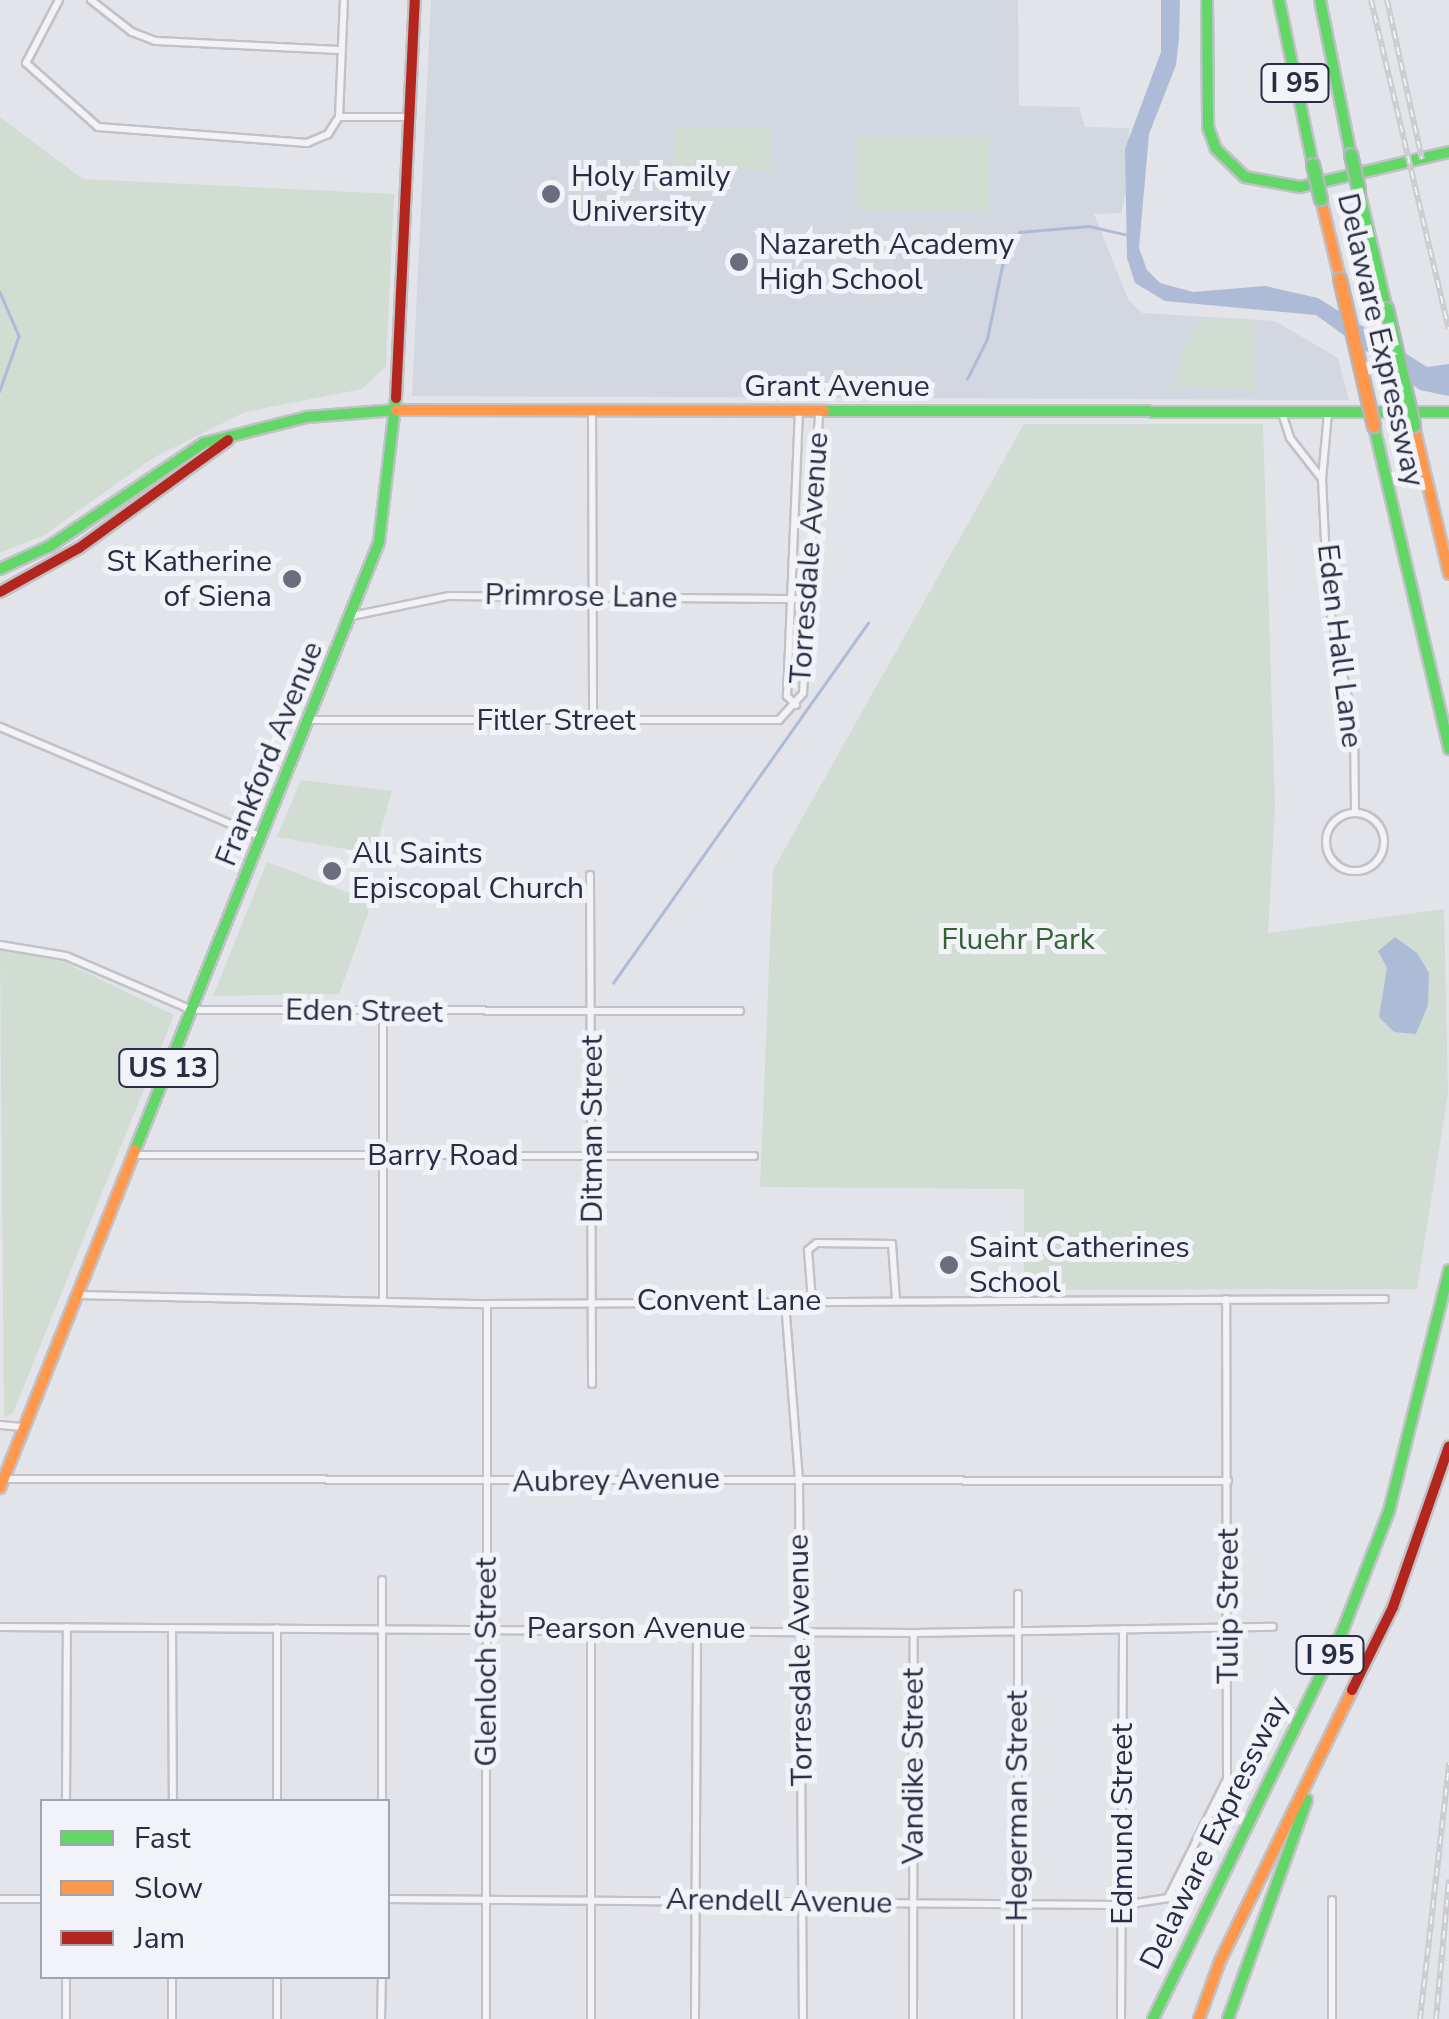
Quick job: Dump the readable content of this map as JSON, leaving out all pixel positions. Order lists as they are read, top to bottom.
{
  "streets": {
    "main road": [
      "I 95",
      "Delaware Expressway",
      "Grant Avenue",
      "Frankford Avenue",
      "US 13"
    ],
    "street": [
      "Torresdale Avenue",
      "Primrose Lane",
      "Eden Hall Lane",
      "Fitler Street",
      "Eden Street",
      "Ditman Street",
      "Barry Road",
      "Convent Lane",
      "Aubrey Avenue",
      "Tulip Street",
      "Pearson Avenue",
      "Glenloch Street",
      "Vandike Street",
      "Hegerman Street",
      "Edmund Street",
      "Arendell Avenue"
    ]
  },
  "crossings": [
    ["Grant Avenue", "Torresdale Avenue"],
    ["Grant Avenue", "Eden Hall Lane"],
    ["Grant Avenue", "Frankford Avenue"],
    ["Torresdale Avenue", "Primrose Lane"],
    ["Torresdale Avenue", "Fitler Street"],
    ["Torresdale Avenue", "Convent Lane"],
    ["Torresdale Avenue", "Aubrey Avenue"],
    ["Torresdale Avenue", "Pearson Avenue"],
    ["Torresdale Avenue", "Arendell Avenue"],
    ["Primrose Lane", "Frankford Avenue"],
    ["Fitler Street", "Frankford Avenue"],
    ["Frankford Avenue", "Eden Street"],
    ["Frankford Avenue", "Barry Road"],
    ["Frankford Avenue", "Convent Lane"],
    ["Frankford Avenue", "Aubrey Avenue"],
    ["Eden Street", "Ditman Street"],
    ["Ditman Street", "Barry Road"],
    ["Ditman Street", "Convent Lane"],
    ["Convent Lane", "Tulip Street"],
    ["Convent Lane", "Glenloch Street"],
    ["Aubrey Avenue", "Tulip Street"],
    ["Aubrey Avenue", "Glenloch Street"],
    ["Tulip Street", "Pearson Avenue"],
    ["Tulip Street", "Arendell Avenue"],
    ["Pearson Avenue", "Glenloch Street"],
    ["Pearson Avenue", "Vandike Street"],
    ["Pearson Avenue", "Hegerman Street"],
    ["Pearson Avenue", "Edmund Street"],
    ["Glenloch Street", "Arendell Avenue"],
    ["Vandike Street", "Arendell Avenue"],
    ["Hegerman Street", "Arendell Avenue"],
    ["Edmund Street", "Arendell Avenue"]
  ],
  "parks": ["Fluehr Park"],
  "places": [
    "Holy Family University",
    "Nazareth Academy High School",
    "St Katherine of Siena",
    "All Saints Episcopal Church",
    "Saint Catherines School"
  ],
  "legend": ["Fast", "Slow", "Jam"]
}
